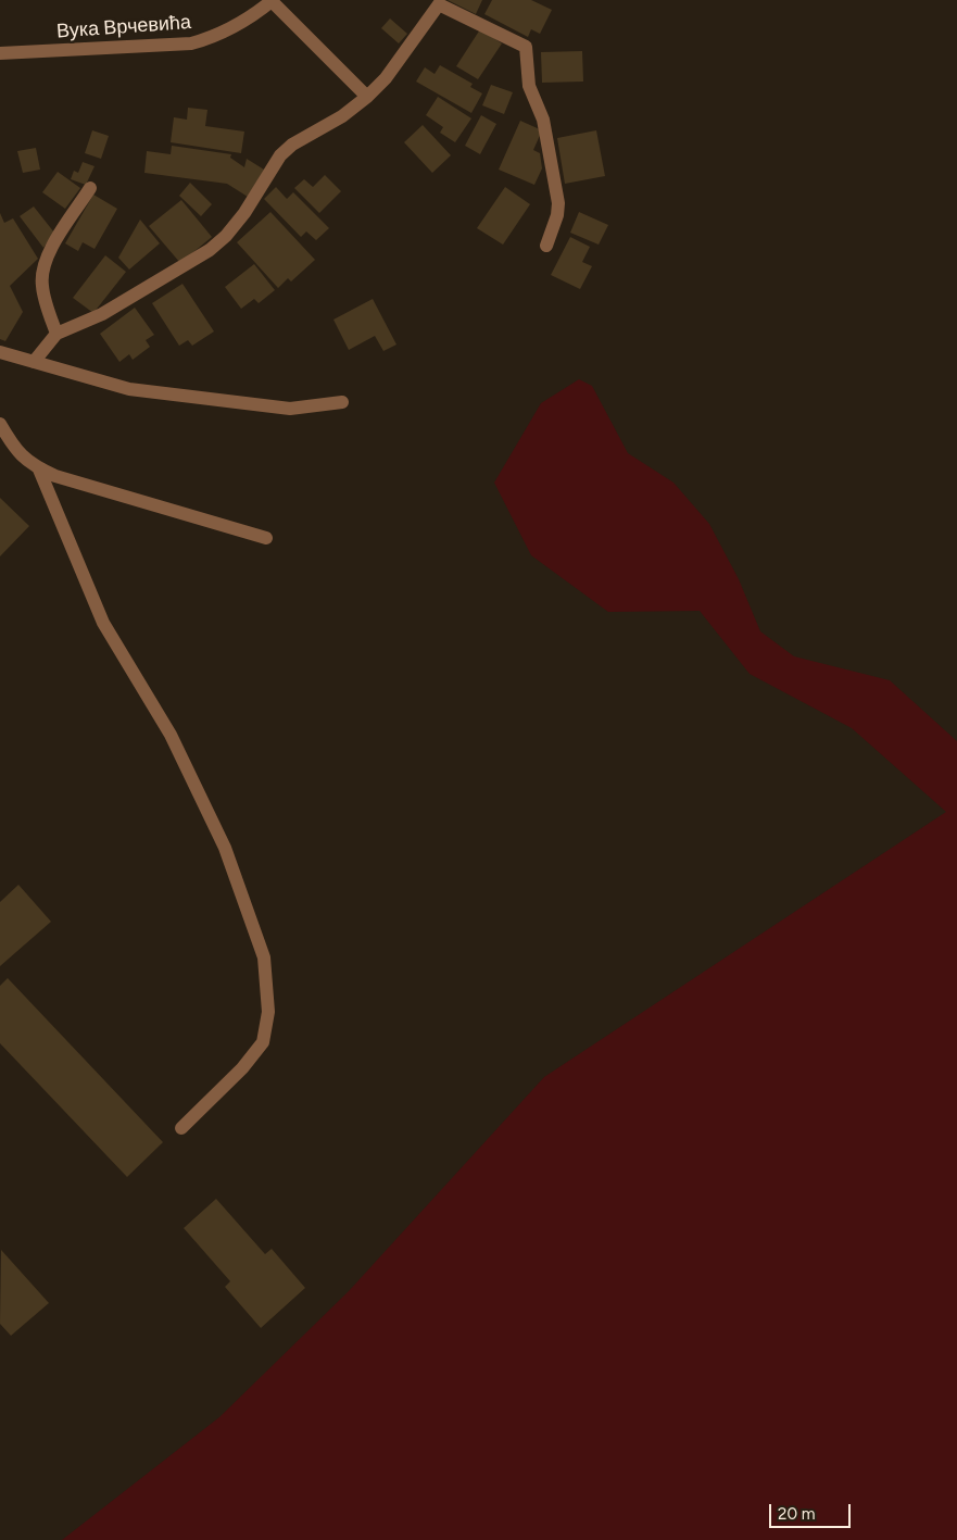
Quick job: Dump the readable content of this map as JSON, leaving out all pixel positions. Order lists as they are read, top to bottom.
{
  "streets": {
    "street": ["Вука Врчевића"]
  },
  "scale_bar": "20 m"
}
